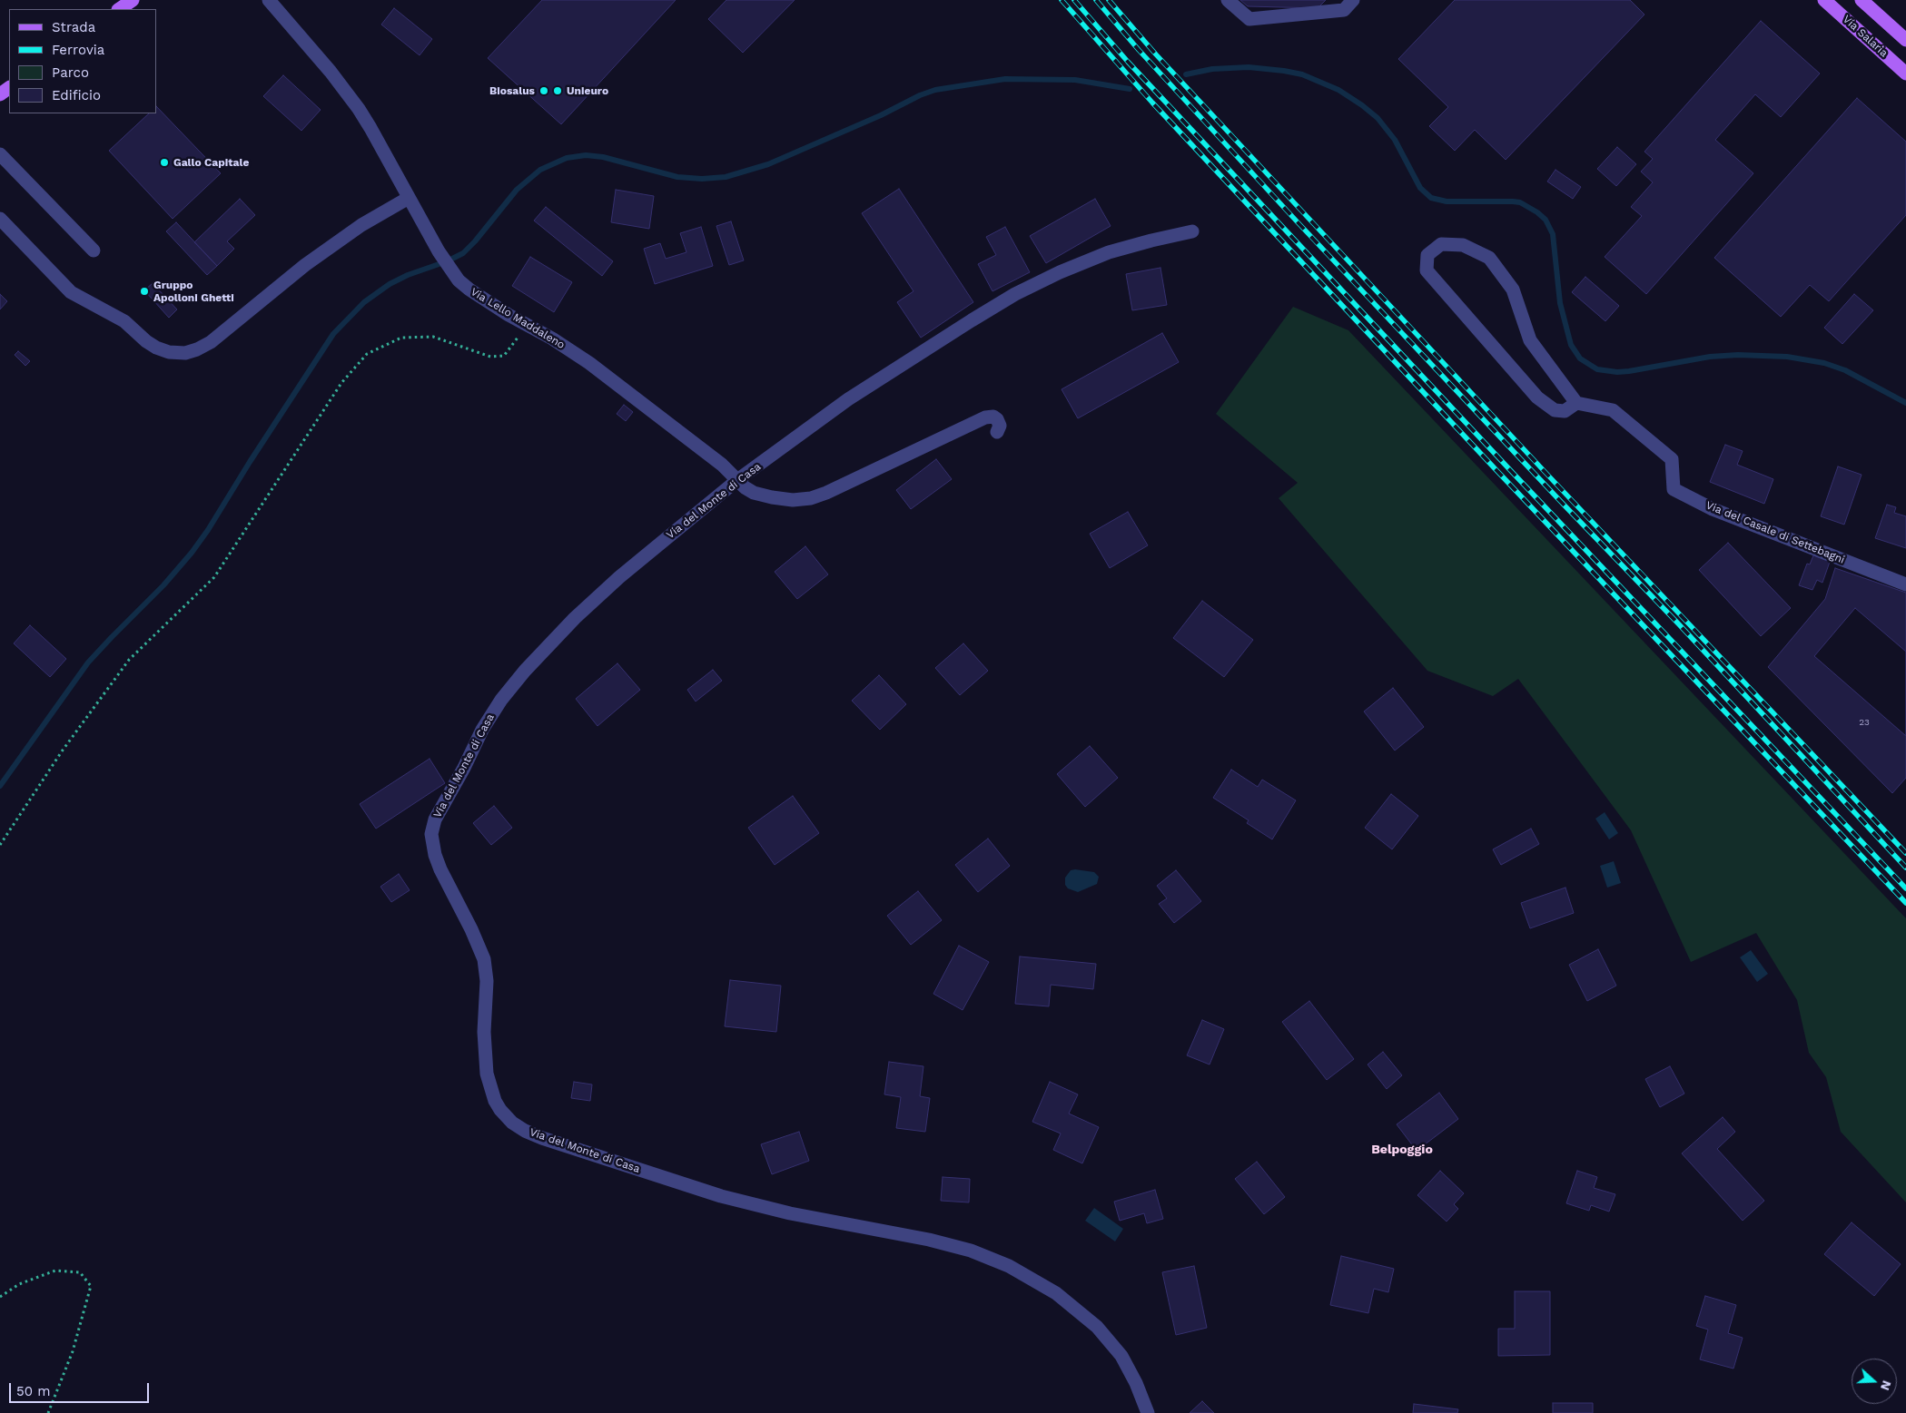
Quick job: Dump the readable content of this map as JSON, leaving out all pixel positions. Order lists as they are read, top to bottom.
{
  "streets": {
    "main road": ["Via Salaria"],
    "street": ["Via Lello Maddaleno", "Via del Monte di Casa", "Via del Casale di Settebagni"]
  },
  "crossings": [
    ["Via Lello Maddaleno", "Via del Monte di Casa"]
  ],
  "districts": ["Belpoggio"],
  "places": [
    "Biosalus",
    "Unieuro",
    "Gallo Capitale",
    "Gruppo Apolloni Ghetti"
  ],
  "house_numbers": ["23"],
  "legend": [
    "Strada",
    "Ferrovia",
    "Parco",
    "Edificio"
  ],
  "scale_bar": "50 m",
  "north": "right"
}
